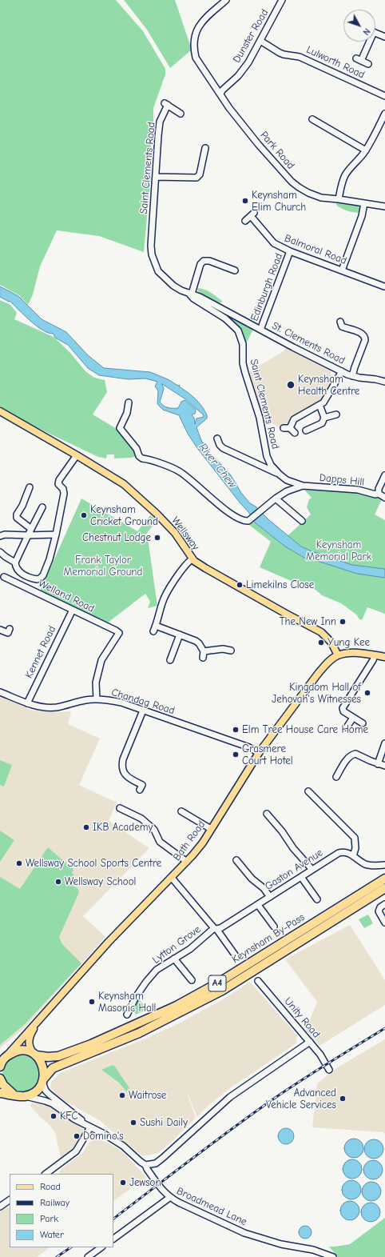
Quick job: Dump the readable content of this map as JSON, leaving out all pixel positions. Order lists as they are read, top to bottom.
{
  "streets": {
    "highway": ["Keynsham By-Pass", "A4"],
    "main road": ["Wellsway", "Bath Road"],
    "street": [
      "Dunster Road",
      "Lulworth Road",
      "Park Road",
      "Saint Clements Road",
      "Balmoral Road",
      "Edinburgh Road",
      "St. Clements Road",
      "Dapps Hill",
      "Welland Road",
      "Kennet Road",
      "Chandag Road",
      "Gaston Avenue",
      "Lytton Grove",
      "Unity Road",
      "Broadmead Lane"
    ]
  },
  "crossings": [
    ["Dunster Road", "Lulworth Road"],
    ["Dunster Road", "Park Road"],
    ["Saint Clements Road", "Edinburgh Road"],
    ["Saint Clements Road", "St. Clements Road"],
    ["Saint Clements Road", "Dapps Hill"],
    ["Balmoral Road", "Edinburgh Road"],
    ["Edinburgh Road", "St. Clements Road"],
    ["Wellsway", "Bath Road"],
    ["Welland Road", "Kennet Road"],
    ["Welland Road", "Chandag Road"],
    ["Kennet Road", "Chandag Road"],
    ["Chandag Road", "Bath Road"],
    ["Bath Road", "Keynsham By-Pass"],
    ["Bath Road", "A4"],
    ["Gaston Avenue", "Lytton Grove"],
    ["Keynsham By-Pass", "A4"],
    ["Keynsham By-Pass", "Broadmead Lane"],
    ["A4", "Broadmead Lane"]
  ],
  "water": ["River Chew"],
  "parks": ["Keynsham Memorial Park", "Frank Taylor Memorial Ground"],
  "places": [
    "Keynsham Elim Church",
    "Keynsham Health Centre",
    "Keynsham Cricket Ground",
    "Chestnut Lodge",
    "Limekilns Close",
    "The New Inn",
    "Yung Kee",
    "Kingdom Hall of Jehovah's Witnesses",
    "Elm Tree House Care Home",
    "Grasmere Court Hotel",
    "IKB Academy",
    "Wellsway School Sports Centre",
    "Wellsway School",
    "Keynsham Masonic Hall",
    "Waitrose",
    "Advanced Vehicle Services",
    "KFC",
    "Sushi Daily",
    "Domino's",
    "Jewson"
  ],
  "legend": [
    "Road",
    "Railway",
    "Park",
    "Water"
  ],
  "north": "bottom right"
}
